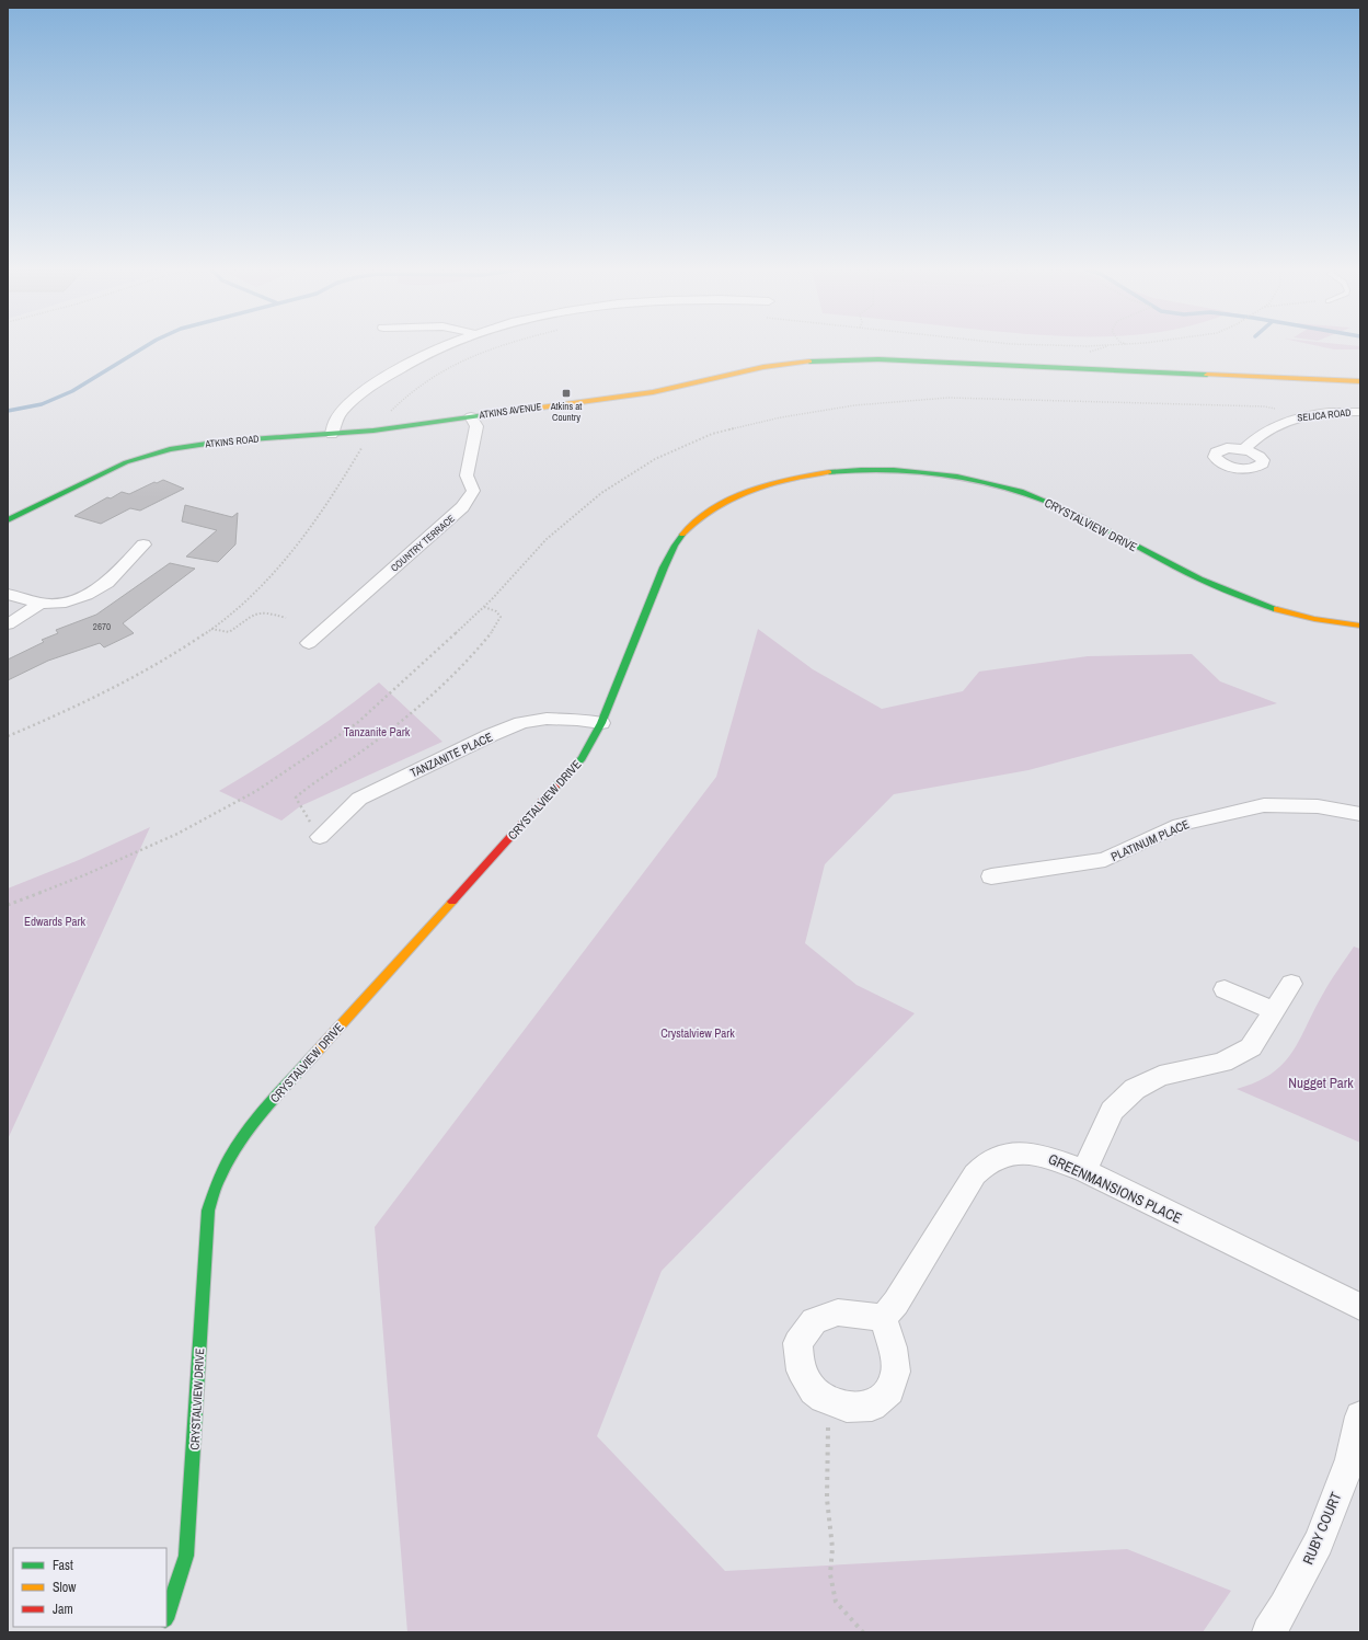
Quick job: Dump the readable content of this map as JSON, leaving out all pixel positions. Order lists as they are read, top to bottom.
{
  "streets": {
    "street": [
      "ATKINS AVENUE",
      "SELICA ROAD",
      "ATKINS ROAD",
      "CRYSTALVIEW DRIVE",
      "COUNTRY TERRACE",
      "TANZANITE PLACE",
      "PLATINUM PLACE",
      "GREENMANSIONS PLACE",
      "RUBY COURT"
    ]
  },
  "crossings": [
    ["ATKINS AVENUE", "ATKINS ROAD"],
    ["ATKINS AVENUE", "COUNTRY TERRACE"],
    ["ATKINS ROAD", "COUNTRY TERRACE"],
    ["CRYSTALVIEW DRIVE", "TANZANITE PLACE"]
  ],
  "parks": [
    "Tanzanite Park",
    "Edwards Park",
    "Crystalview Park",
    "Nugget Park"
  ],
  "places": {
    "transit": ["Atkins at Country"]
  },
  "house_numbers": ["2670"],
  "legend": ["Fast", "Slow", "Jam"]
}
